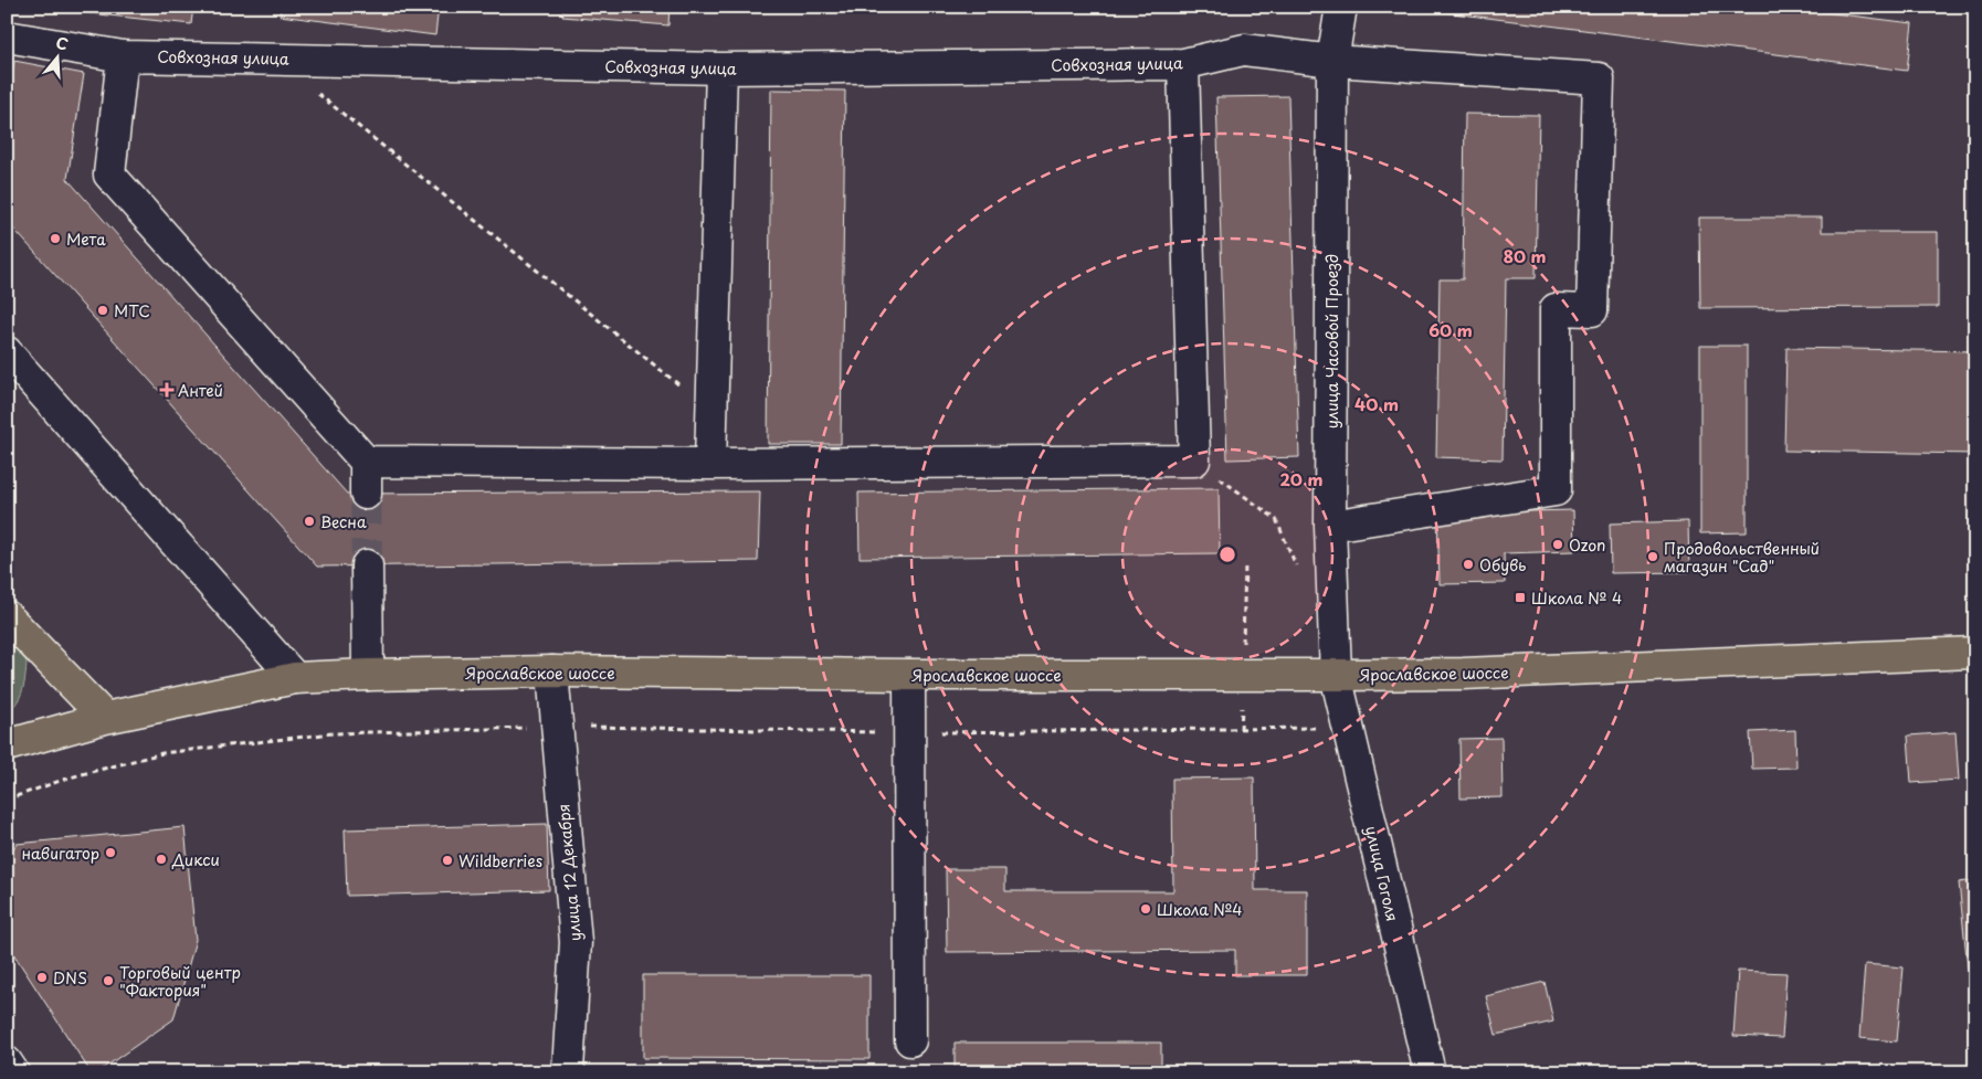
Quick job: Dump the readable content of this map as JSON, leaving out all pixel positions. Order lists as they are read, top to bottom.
{
  "streets": {
    "main road": ["Ярославское шоссе"],
    "street": [
      "Совхозная улица",
      "улица Часовой Проезд",
      "улица 12 Декабря",
      "улица Гоголя"
    ]
  },
  "crossings": [
    ["Совхозная улица", "улица Часовой Проезд"],
    ["улица Часовой Проезд", "Ярославское шоссе"],
    ["улица Часовой Проезд", "улица Гоголя"],
    ["Ярославское шоссе", "улица 12 Декабря"],
    ["Ярославское шоссе", "улица Гоголя"]
  ],
  "places": {
    "other": [
      "Мета",
      "МТС",
      "Весна",
      "Ozon",
      "Продовольственный магазин \"Сад\"",
      "Обувь",
      "навигатор",
      "Дикси",
      "Wildberries",
      "Школа №4",
      "DNS",
      "Торговый центр \"Фактория\""
    ],
    "health": ["Антей"],
    "transit": ["Школа № 4"]
  },
  "north": "top",
  "rings": [
    "80 m",
    "60 m",
    "40 m",
    "20 m"
  ]
}
